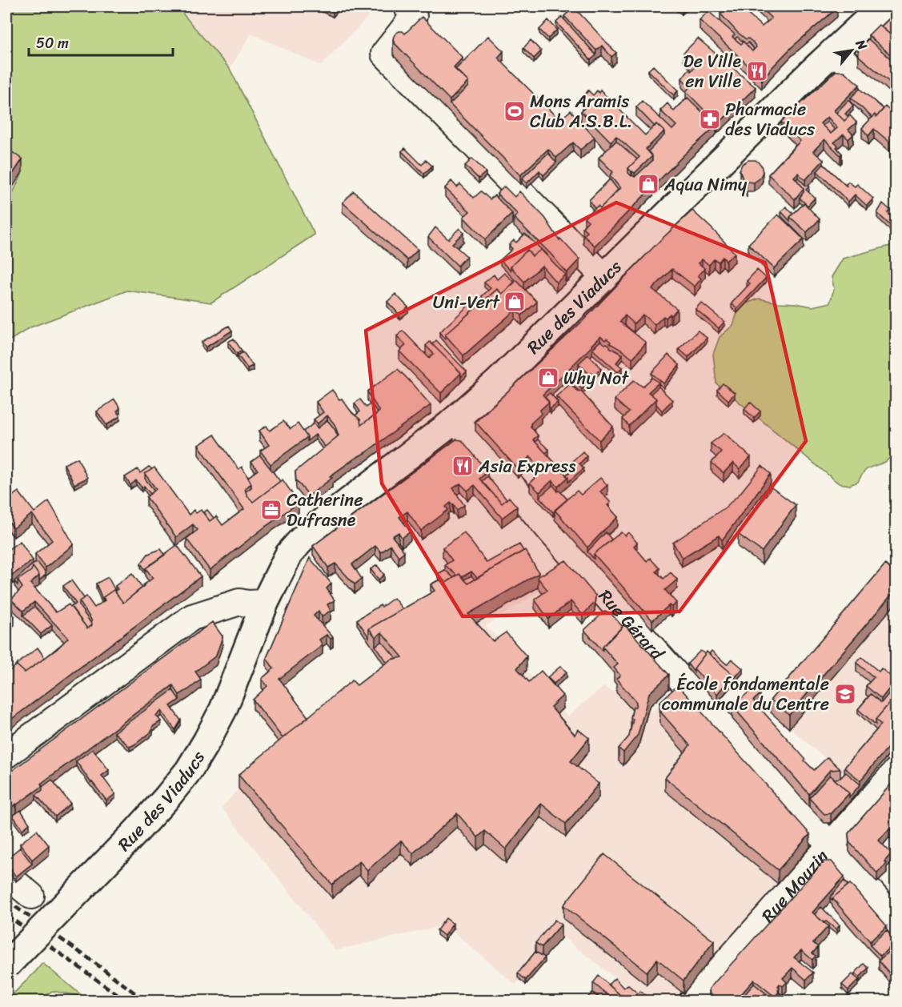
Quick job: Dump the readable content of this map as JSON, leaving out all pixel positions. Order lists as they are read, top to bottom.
{
  "streets": {
    "main road": ["Rue des Viaducs"],
    "street": ["Rue Gérard", "Rue Mouzin"]
  },
  "crossings": [
    ["Rue des Viaducs", "Rue Gérard"],
    ["Rue Gérard", "Rue Mouzin"]
  ],
  "places": {
    "restaurant": ["De Ville en Ville", "Asia Express"],
    "sports": ["Mons Aramis Club A.S.B.L."],
    "pharmacy": ["Pharmacie des Viaducs"],
    "shop": ["Aqua Nimy", "Uni-Vert", "Why Not"],
    "office": ["Catherine Dufrasne"],
    "school or university": ["École fondamentale communale du Centre"]
  },
  "scale_bar": "50 m",
  "north": "top right"
}
